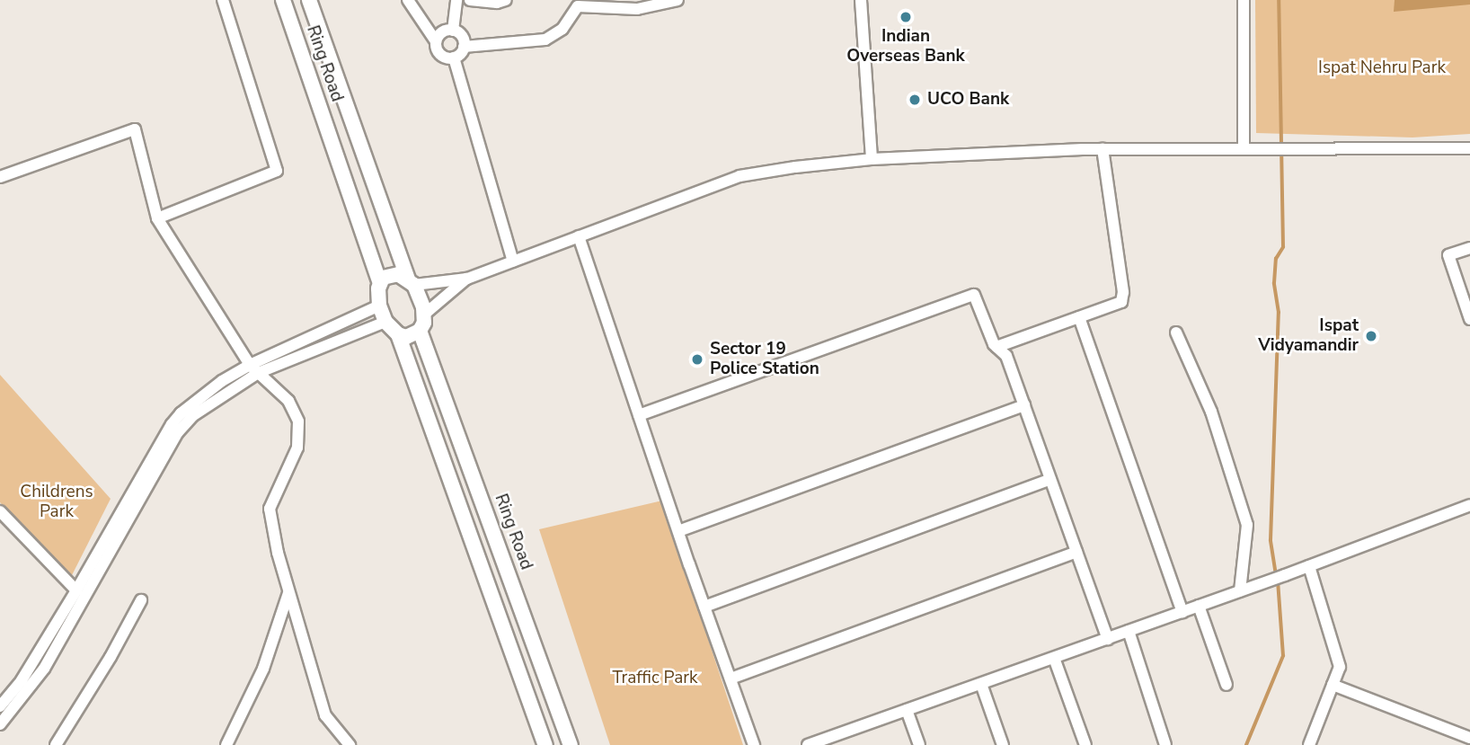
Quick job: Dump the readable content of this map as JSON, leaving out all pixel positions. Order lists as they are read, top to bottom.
{
  "streets": {
    "main road": ["Ring Road"]
  },
  "parks": ["Ispat Nehru Park", "Childrens Park", "Traffic Park"],
  "places": [
    "Indian Overseas Bank",
    "UCO Bank",
    "Ispat Vidyamandir",
    "Sector 19 Police Station"
  ]
}
